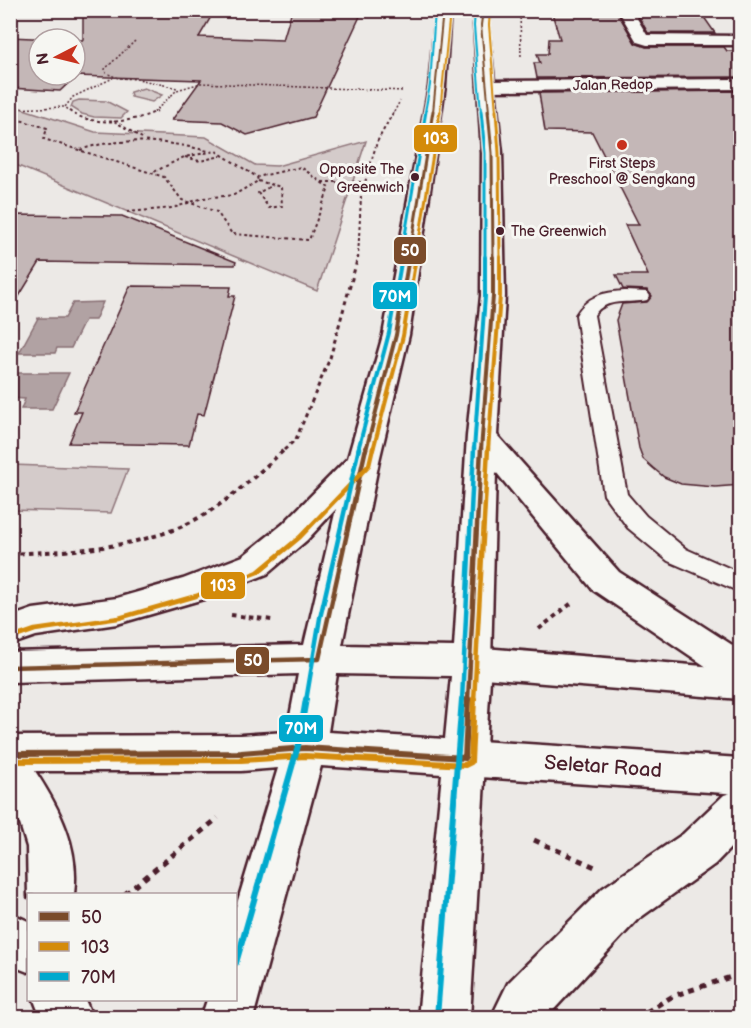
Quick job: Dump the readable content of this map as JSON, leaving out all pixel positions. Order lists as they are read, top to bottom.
{
  "streets": {
    "main road": ["Jalan Redop", "Seletar Road"]
  },
  "places": ["First Steps Preschool @ Sengkang", "Opposite The Greenwich", "The Greenwich"],
  "lines": ["transit line 50", "transit line 70M", "transit line 103"],
  "legend": ["50", "103", "70M"],
  "north": "left"
}
